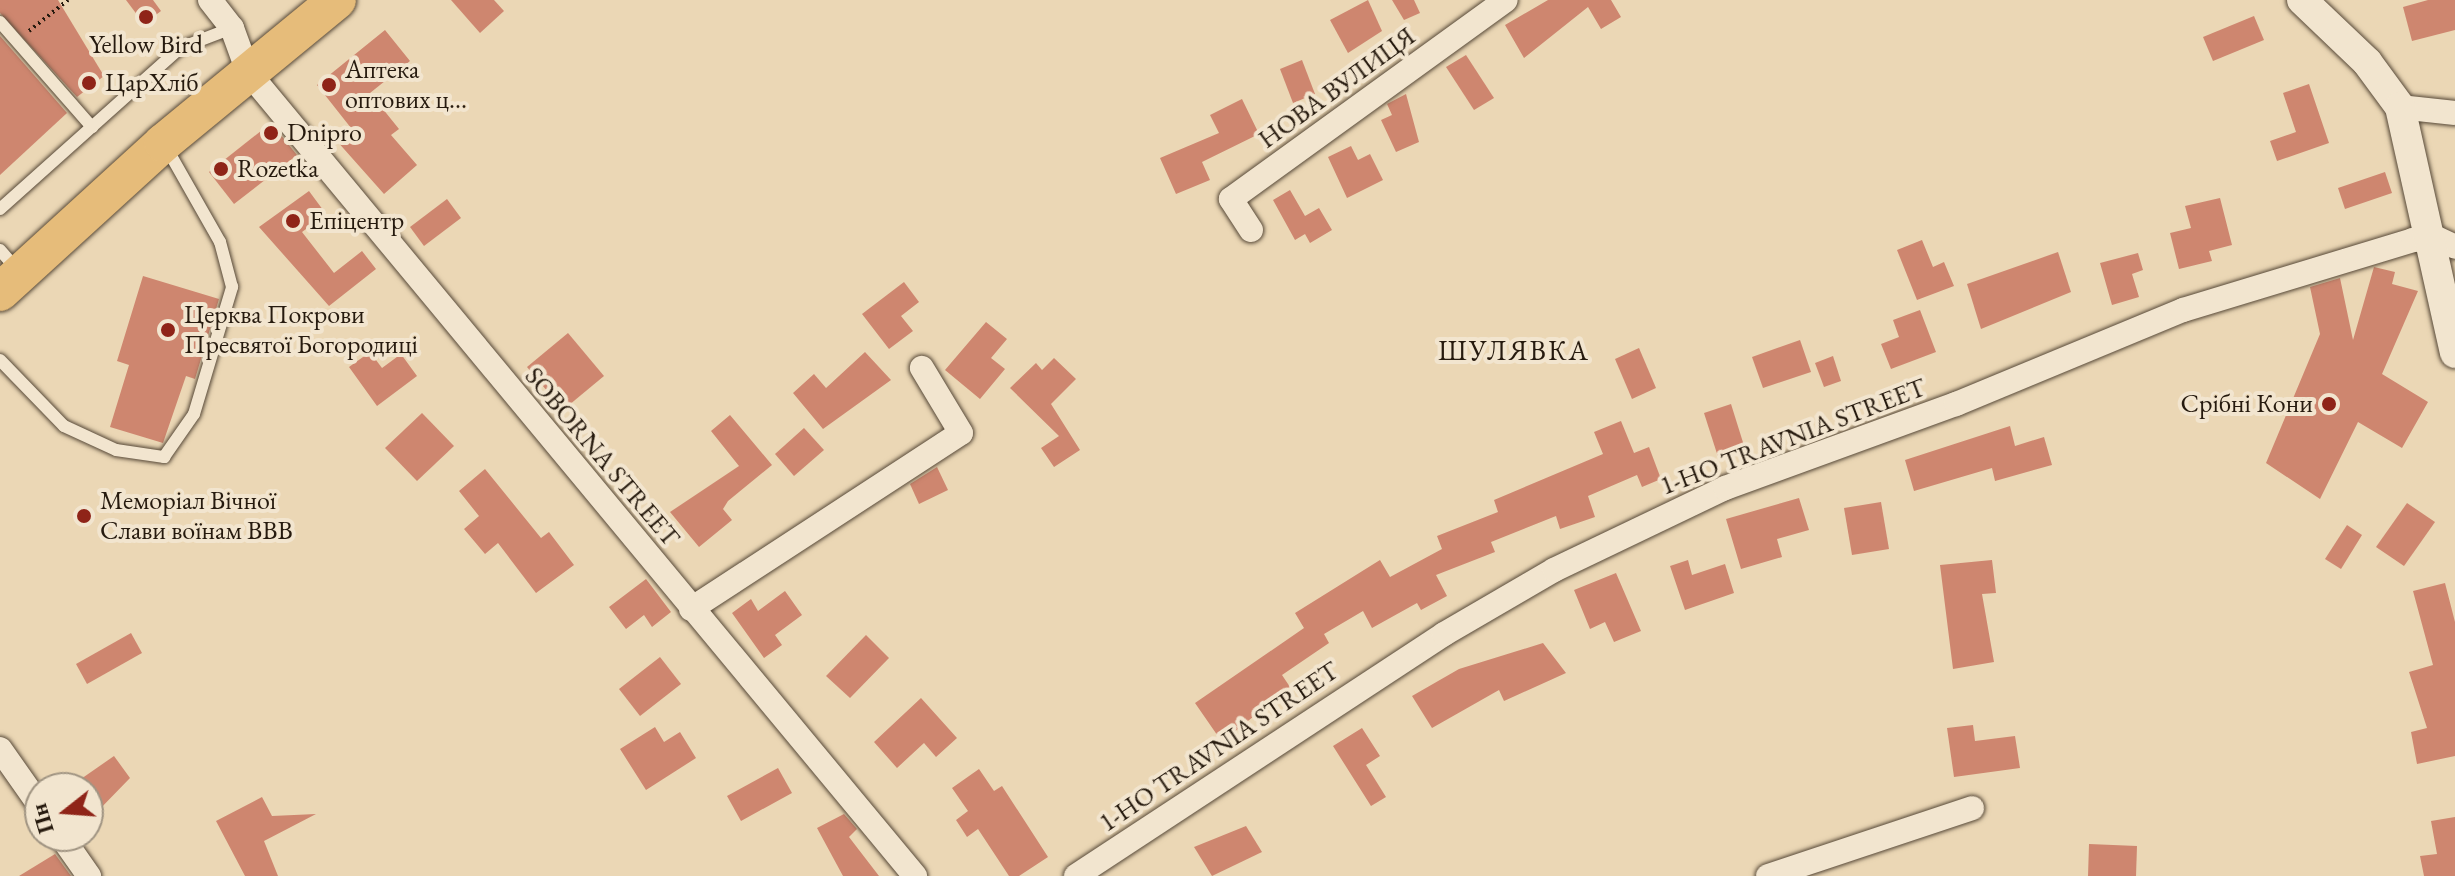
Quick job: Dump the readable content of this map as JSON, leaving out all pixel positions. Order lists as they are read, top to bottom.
{
  "streets": {
    "street": ["НОВА ВУЛИЦЯ", "1-HO TRAVNIA STREET", "SOBORNA STREET"]
  },
  "districts": ["ШУЛЯВКА"],
  "places": [
    "Yellow Bird",
    "ЦарХліб",
    "Аптека оптових ц...",
    "Dnipro",
    "Rozetka",
    "Епіцентр",
    "Церква Покрови Пресвятої Богородиці",
    "Срібні Кони",
    "Меморіал Вічної Слави воїнам ВВВ"
  ],
  "north": "left"
}
